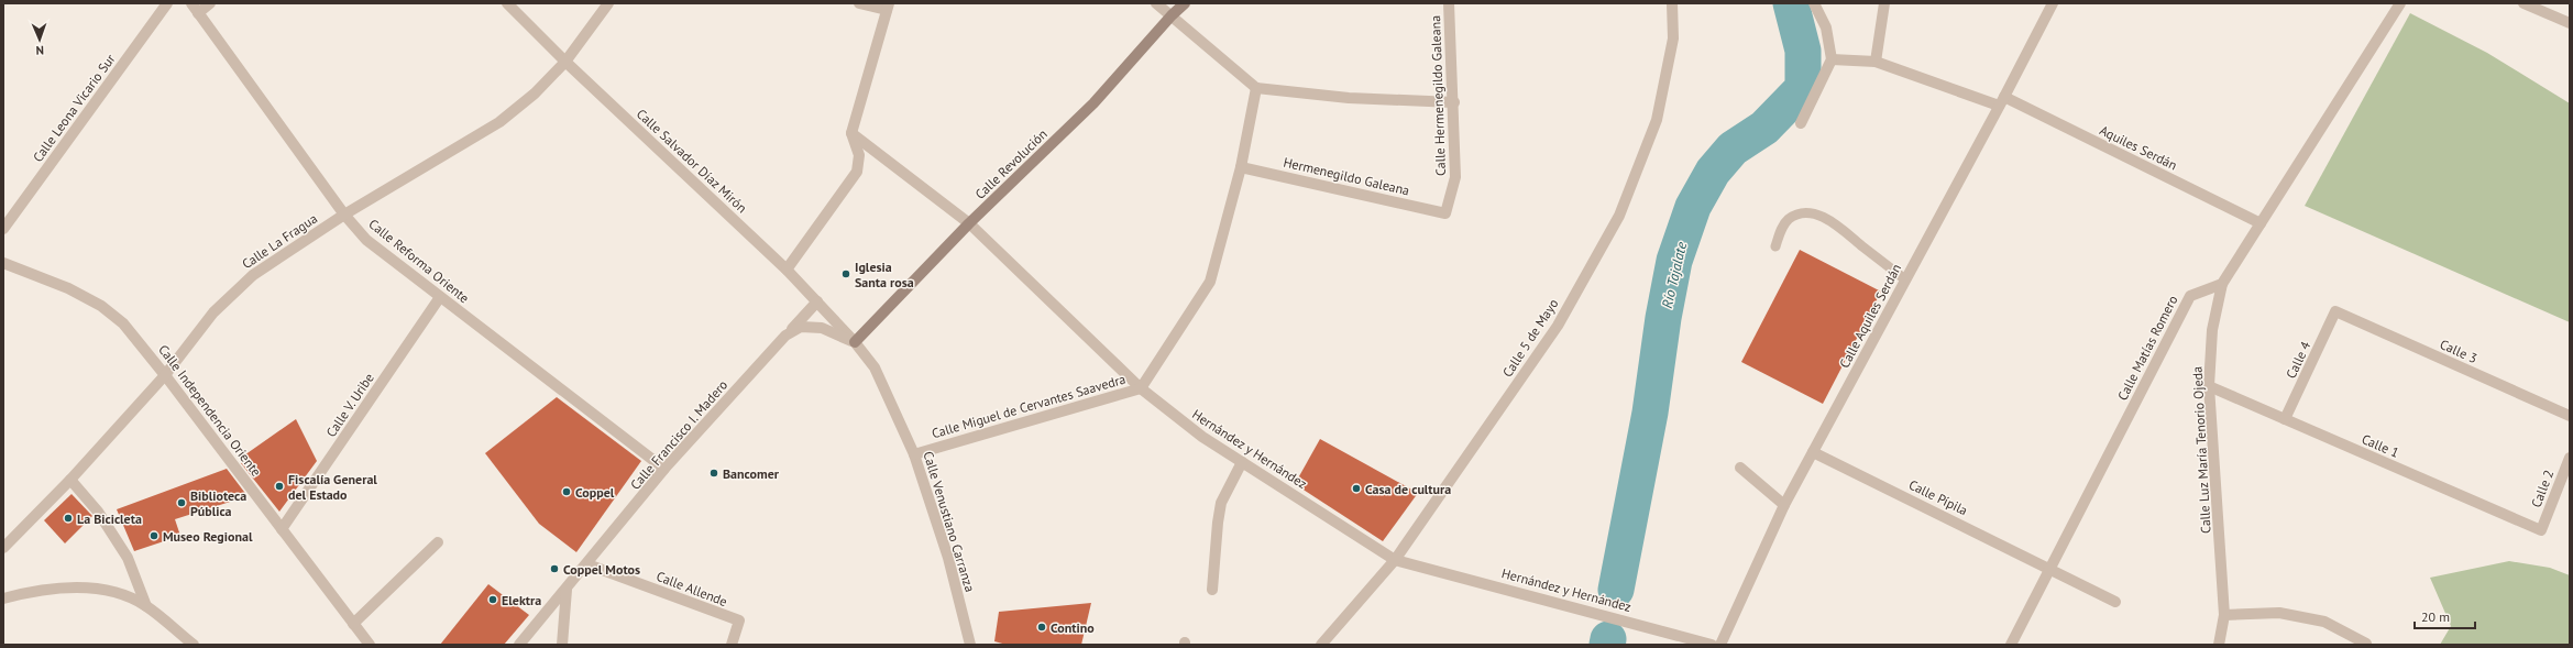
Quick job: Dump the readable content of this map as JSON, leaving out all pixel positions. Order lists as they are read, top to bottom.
{
  "streets": {
    "main road": ["Calle Revolución"],
    "street": [
      "Calle Hermenegildo Galeana",
      "Calle Leona Vicario Sur",
      "Aquiles Serdán",
      "Calle Salvador Díaz Mirón",
      "Hermenegildo Galeana",
      "Calle La Fragua",
      "Calle Reforma Oriente",
      "Calle Aquiles Serdán",
      "Calle 5 de Mayo",
      "Calle Matías Romero",
      "Calle 3",
      "Calle 4",
      "Calle V. Uribe",
      "Calle Miguel de Cervantes Saavedra",
      "Calle Independencia Oriente",
      "Calle Francisco I. Madero",
      "Calle 1",
      "Hernández y Hernández",
      "Calle Luz María Tenorio Ojeda",
      "Calle 2",
      "Calle Pípila",
      "Calle Venustiano Carranza",
      "Calle Allende"
    ]
  },
  "crossings": [
    ["Calle Hermenegildo Galeana", "Hermenegildo Galeana"],
    ["Aquiles Serdán", "Calle Aquiles Serdán"],
    ["Calle Salvador Díaz Mirón", "Calle Revolución"],
    ["Calle Salvador Díaz Mirón", "Calle La Fragua"],
    ["Calle Salvador Díaz Mirón", "Calle Francisco I. Madero"],
    ["Calle Salvador Díaz Mirón", "Calle Venustiano Carranza"],
    ["Calle Revolución", "Calle Francisco I. Madero"],
    ["Calle Revolución", "Hernández y Hernández"],
    ["Calle Revolución", "Calle Venustiano Carranza"],
    ["Hermenegildo Galeana", "Calle Miguel de Cervantes Saavedra"],
    ["Calle La Fragua", "Calle Reforma Oriente"],
    ["Calle La Fragua", "Calle Independencia Oriente"],
    ["Calle Reforma Oriente", "Calle V. Uribe"],
    ["Calle Reforma Oriente", "Calle Francisco I. Madero"],
    ["Calle Aquiles Serdán", "Calle Pípila"],
    ["Calle 5 de Mayo", "Hernández y Hernández"],
    ["Calle Matías Romero", "Calle Luz María Tenorio Ojeda"],
    ["Calle Matías Romero", "Calle Pípila"],
    ["Calle 3", "Calle 4"],
    ["Calle 4", "Calle 1"],
    ["Calle V. Uribe", "Calle Independencia Oriente"],
    ["Calle Miguel de Cervantes Saavedra", "Hernández y Hernández"],
    ["Calle Miguel de Cervantes Saavedra", "Calle Venustiano Carranza"],
    ["Calle Francisco I. Madero", "Calle Venustiano Carranza"],
    ["Calle Francisco I. Madero", "Calle Allende"],
    ["Calle 1", "Calle Luz María Tenorio Ojeda"],
    ["Calle 1", "Calle 2"]
  ],
  "water": ["Río Tajalate"],
  "places": [
    "Iglesia Santa rosa",
    "Bancomer",
    "Fiscalía General del Estado",
    "Casa de cultura",
    "Coppel",
    "Biblioteca Pública",
    "La Bicicleta",
    "Museo Regional",
    "Coppel Motos",
    "Elektra",
    "Contino"
  ],
  "scale_bar": "20 m",
  "north": "bottom"
}
